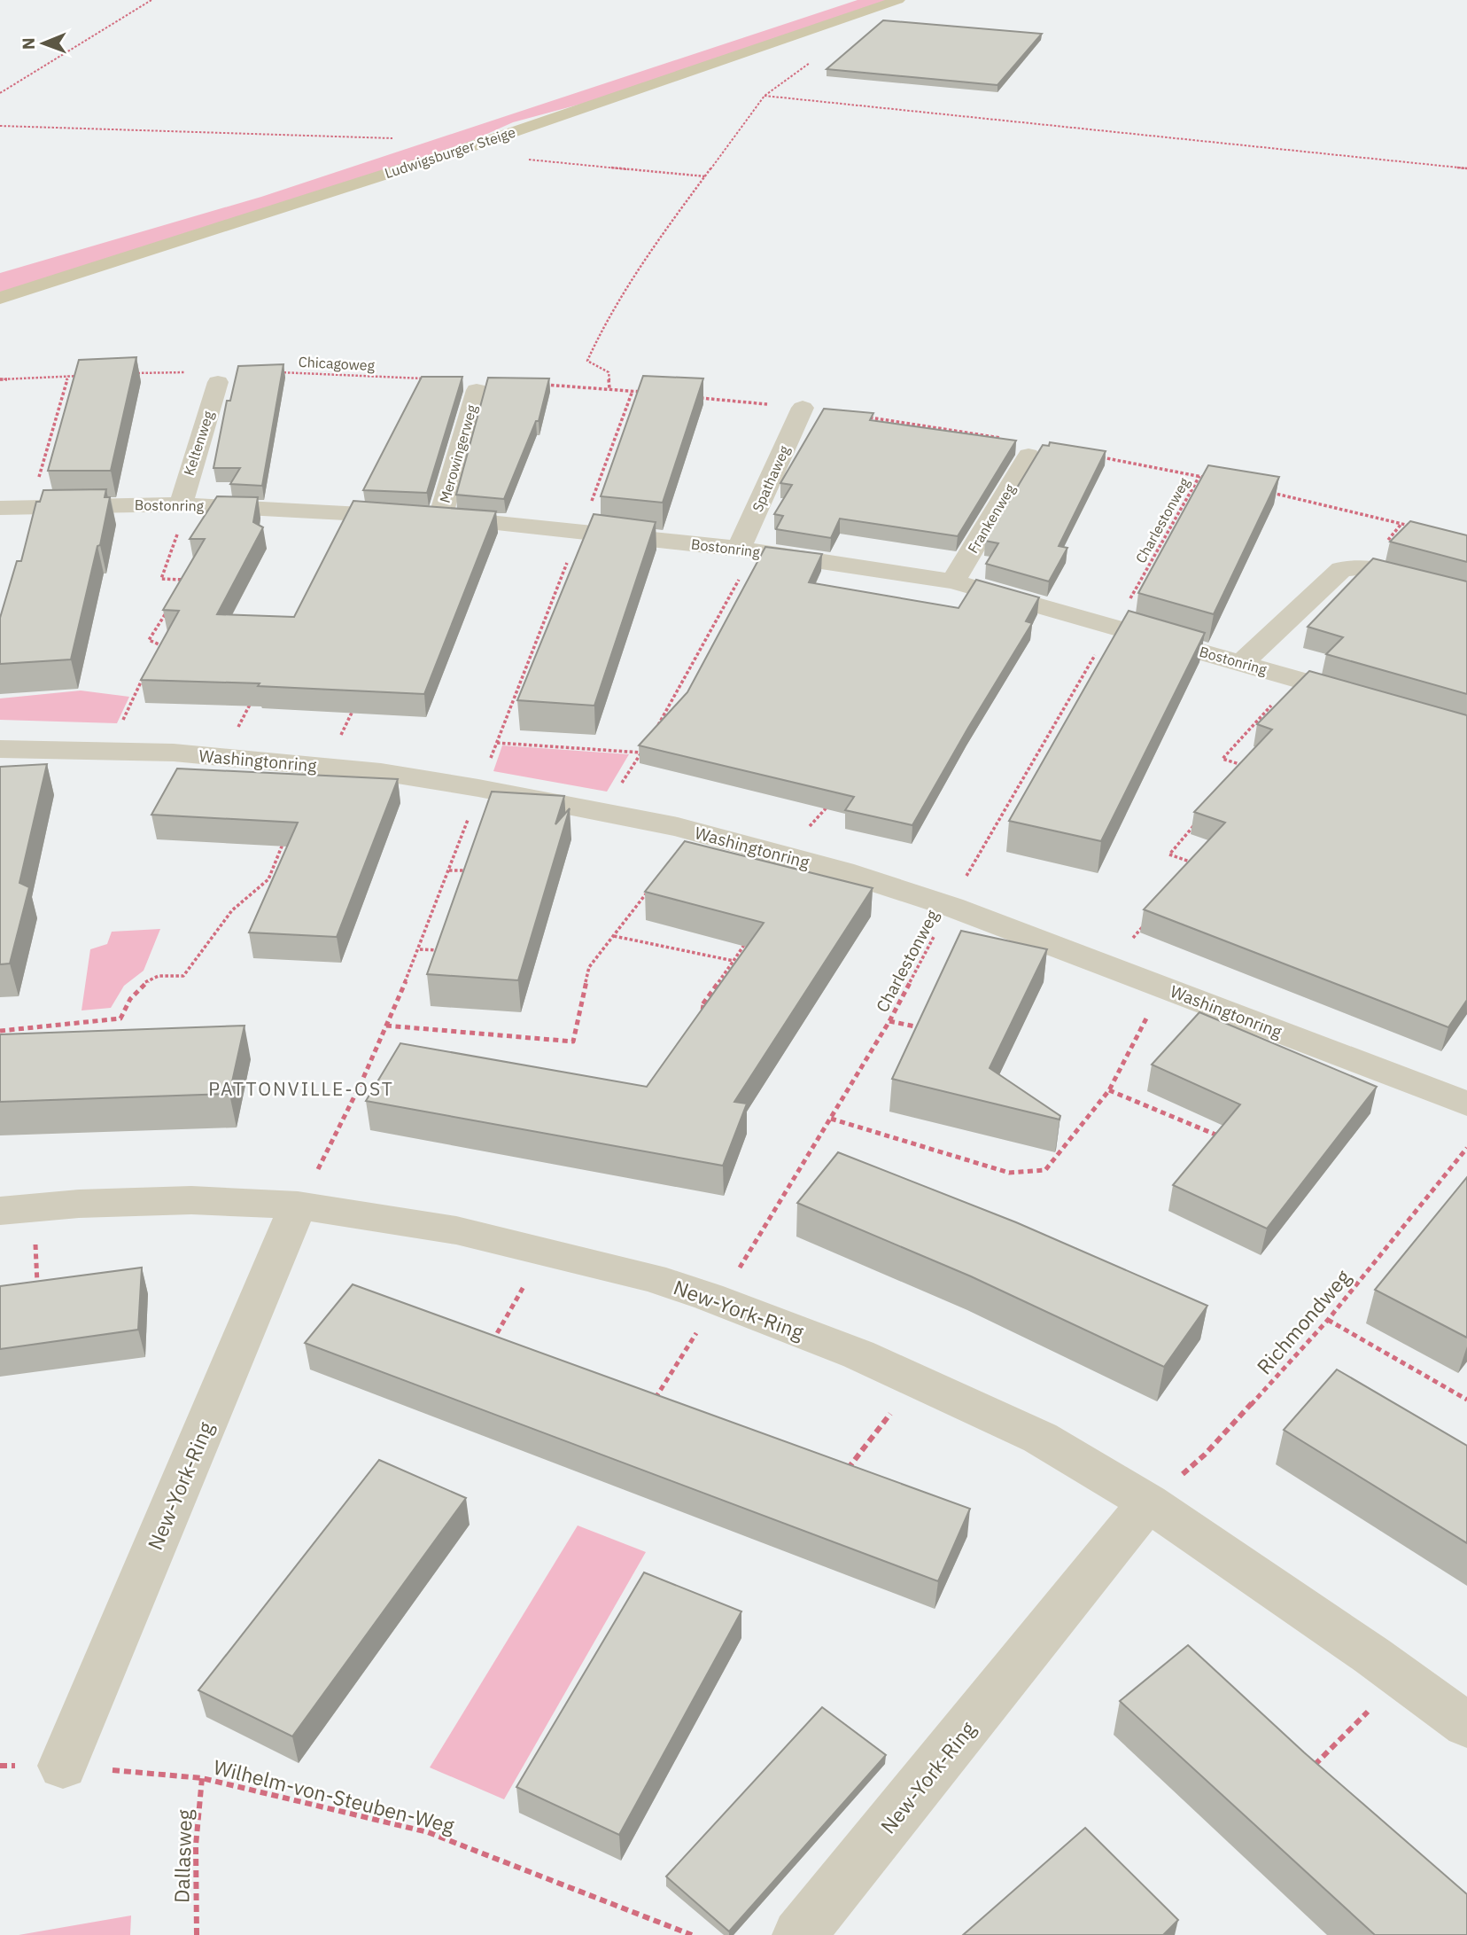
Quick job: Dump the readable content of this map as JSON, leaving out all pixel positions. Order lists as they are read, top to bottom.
{
  "streets": {
    "main road": ["Ludwigsburger Steige"],
    "street": [
      "Keltenweg",
      "Merowingerweg",
      "Spathaweg",
      "Bostonring",
      "Frankenweg",
      "Washingtonring",
      "New-York-Ring"
    ],
    "path": [
      "Chicagoweg",
      "Charlestonweg",
      "Richmondweg",
      "Wilhelm-von-Steuben-Weg",
      "Dallasweg"
    ]
  },
  "crossings": [
    ["Keltenweg", "Bostonring"],
    ["Merowingerweg", "Bostonring"],
    ["Spathaweg", "Bostonring"],
    ["Bostonring", "Frankenweg"],
    ["Charlestonweg", "Washingtonring"],
    ["Charlestonweg", "New-York-Ring"],
    ["New-York-Ring", "Richmondweg"],
    ["New-York-Ring", "Wilhelm-von-Steuben-Weg"],
    ["Wilhelm-von-Steuben-Weg", "Dallasweg"]
  ],
  "districts": ["PATTONVILLE-OST"],
  "north": "left"
}
